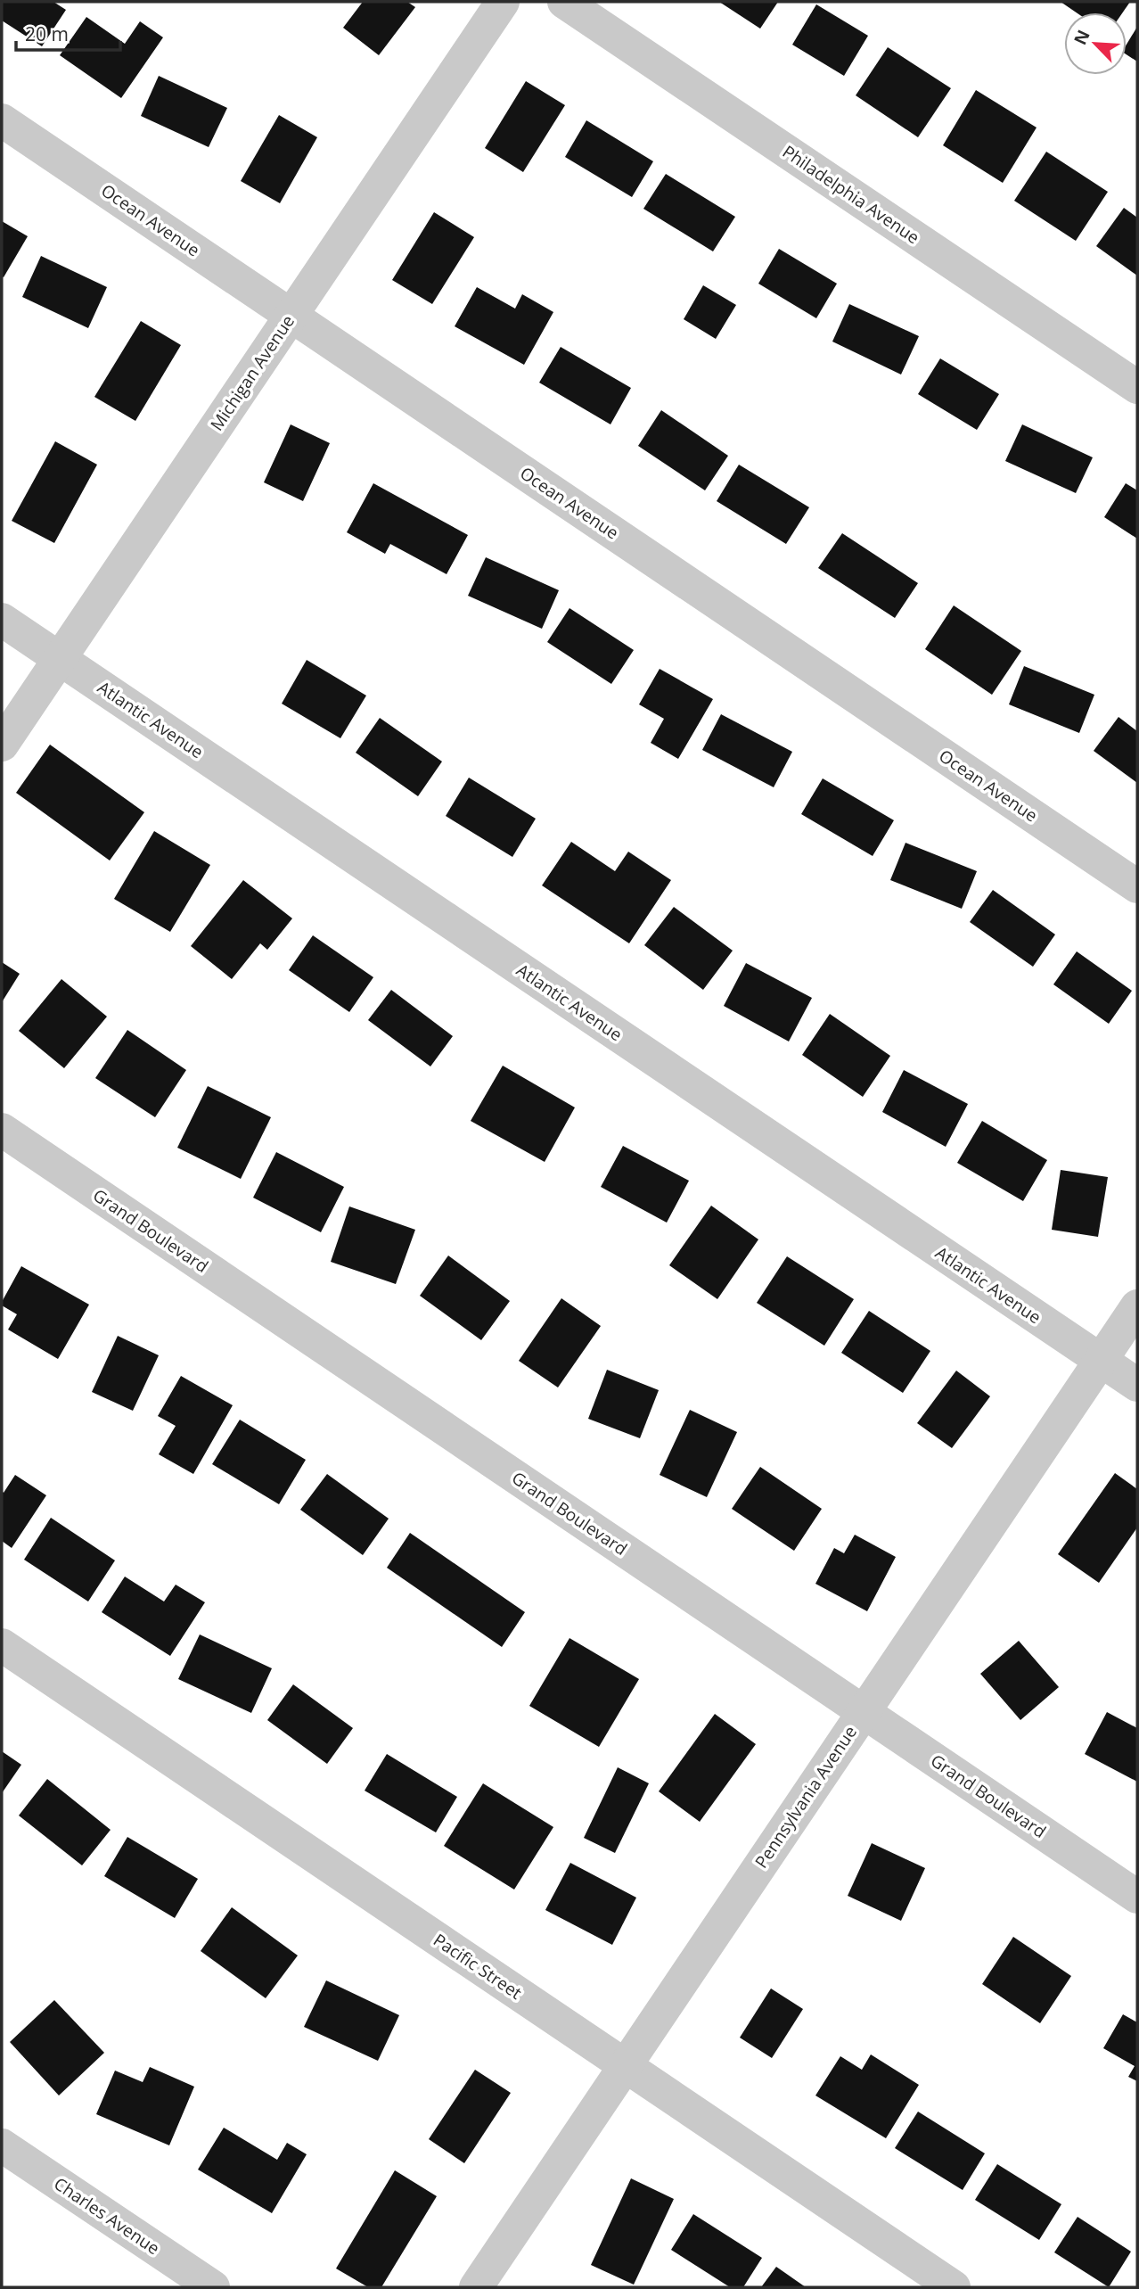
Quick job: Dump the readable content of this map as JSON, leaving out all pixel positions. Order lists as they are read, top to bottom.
{
  "streets": {
    "street": [
      "Philadelphia Avenue",
      "Ocean Avenue",
      "Michigan Avenue",
      "Atlantic Avenue",
      "Grand Boulevard",
      "Pennsylvania Avenue",
      "Pacific Street",
      "Charles Avenue"
    ]
  },
  "crossings": [
    ["Ocean Avenue", "Michigan Avenue"],
    ["Michigan Avenue", "Atlantic Avenue"],
    ["Atlantic Avenue", "Pennsylvania Avenue"],
    ["Grand Boulevard", "Pennsylvania Avenue"],
    ["Pennsylvania Avenue", "Pacific Street"]
  ],
  "scale_bar": "20 m",
  "north": "top left"
}
